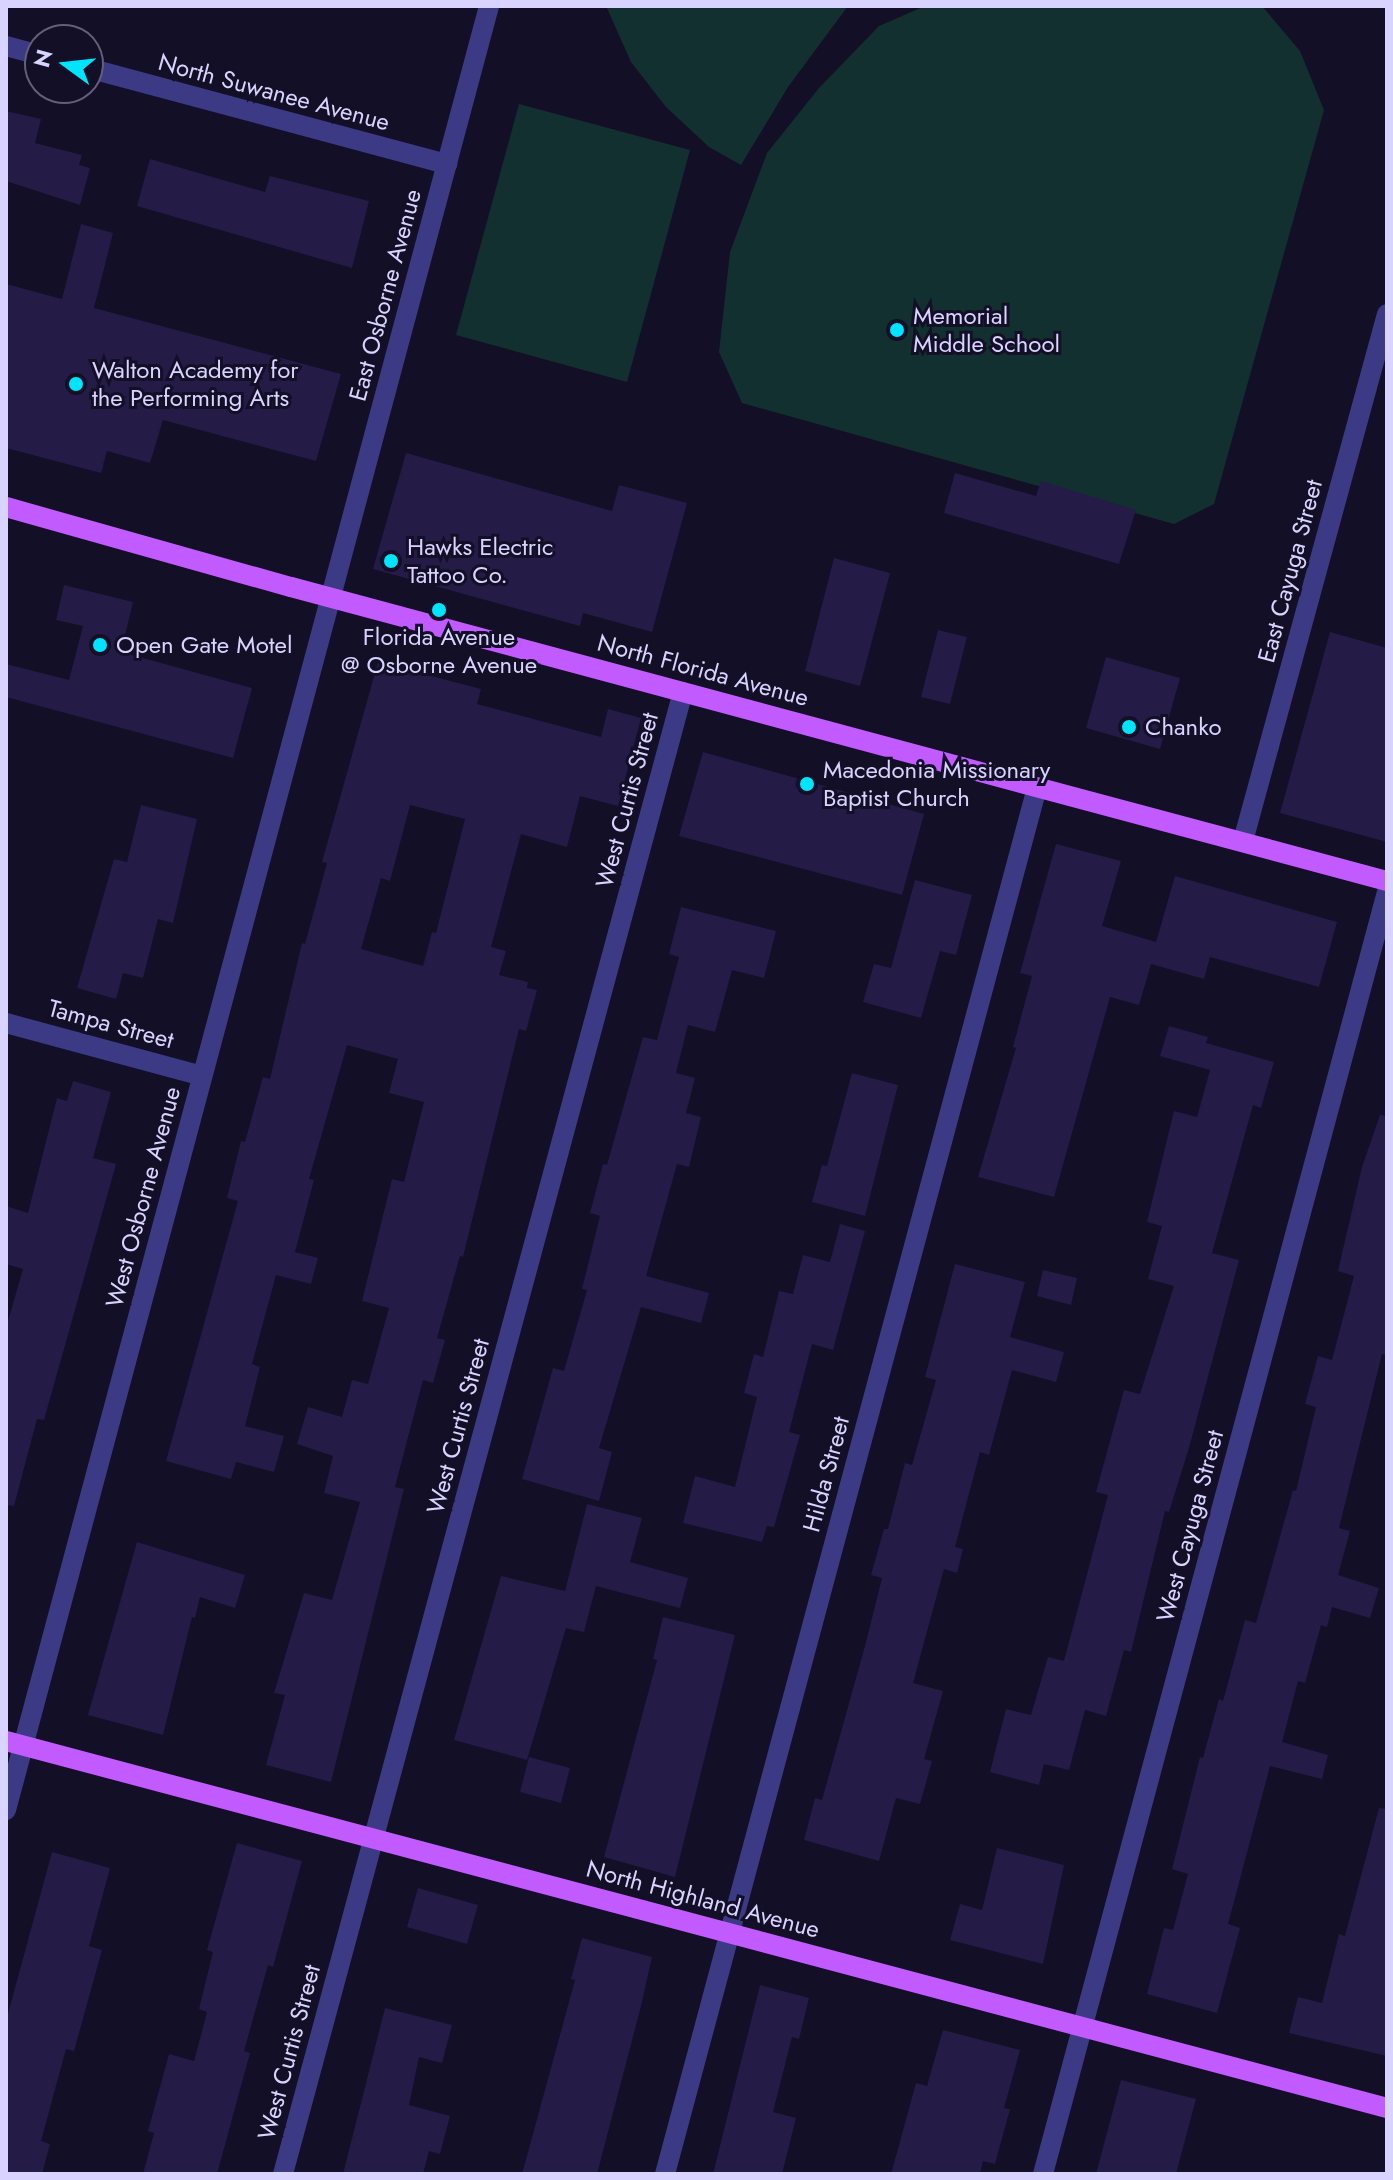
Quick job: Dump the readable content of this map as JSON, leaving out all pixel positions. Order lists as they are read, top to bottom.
{
  "streets": {
    "main road": ["North Florida Avenue", "North Highland Avenue"],
    "street": [
      "North Suwanee Avenue",
      "East Osborne Avenue",
      "East Cayuga Street",
      "West Curtis Street",
      "Tampa Street",
      "West Osborne Avenue",
      "Hilda Street",
      "West Cayuga Street"
    ]
  },
  "crossings": [
    ["North Suwanee Avenue", "East Osborne Avenue"],
    ["East Osborne Avenue", "North Florida Avenue"],
    ["East Osborne Avenue", "West Osborne Avenue"],
    ["East Cayuga Street", "North Florida Avenue"],
    ["North Florida Avenue", "West Curtis Street"],
    ["North Florida Avenue", "West Osborne Avenue"],
    ["North Florida Avenue", "Hilda Street"],
    ["West Curtis Street", "North Highland Avenue"],
    ["Tampa Street", "West Osborne Avenue"],
    ["West Osborne Avenue", "North Highland Avenue"],
    ["Hilda Street", "North Highland Avenue"],
    ["West Cayuga Street", "North Highland Avenue"]
  ],
  "places": [
    "Memorial Middle School",
    "Walton Academy for the Performing Arts",
    "Hawks Electric Tattoo Co.",
    "Florida Avenue @ Osborne Avenue",
    "Open Gate Motel",
    "Chanko",
    "Macedonia Missionary Baptist Church"
  ],
  "north": "left"
}
